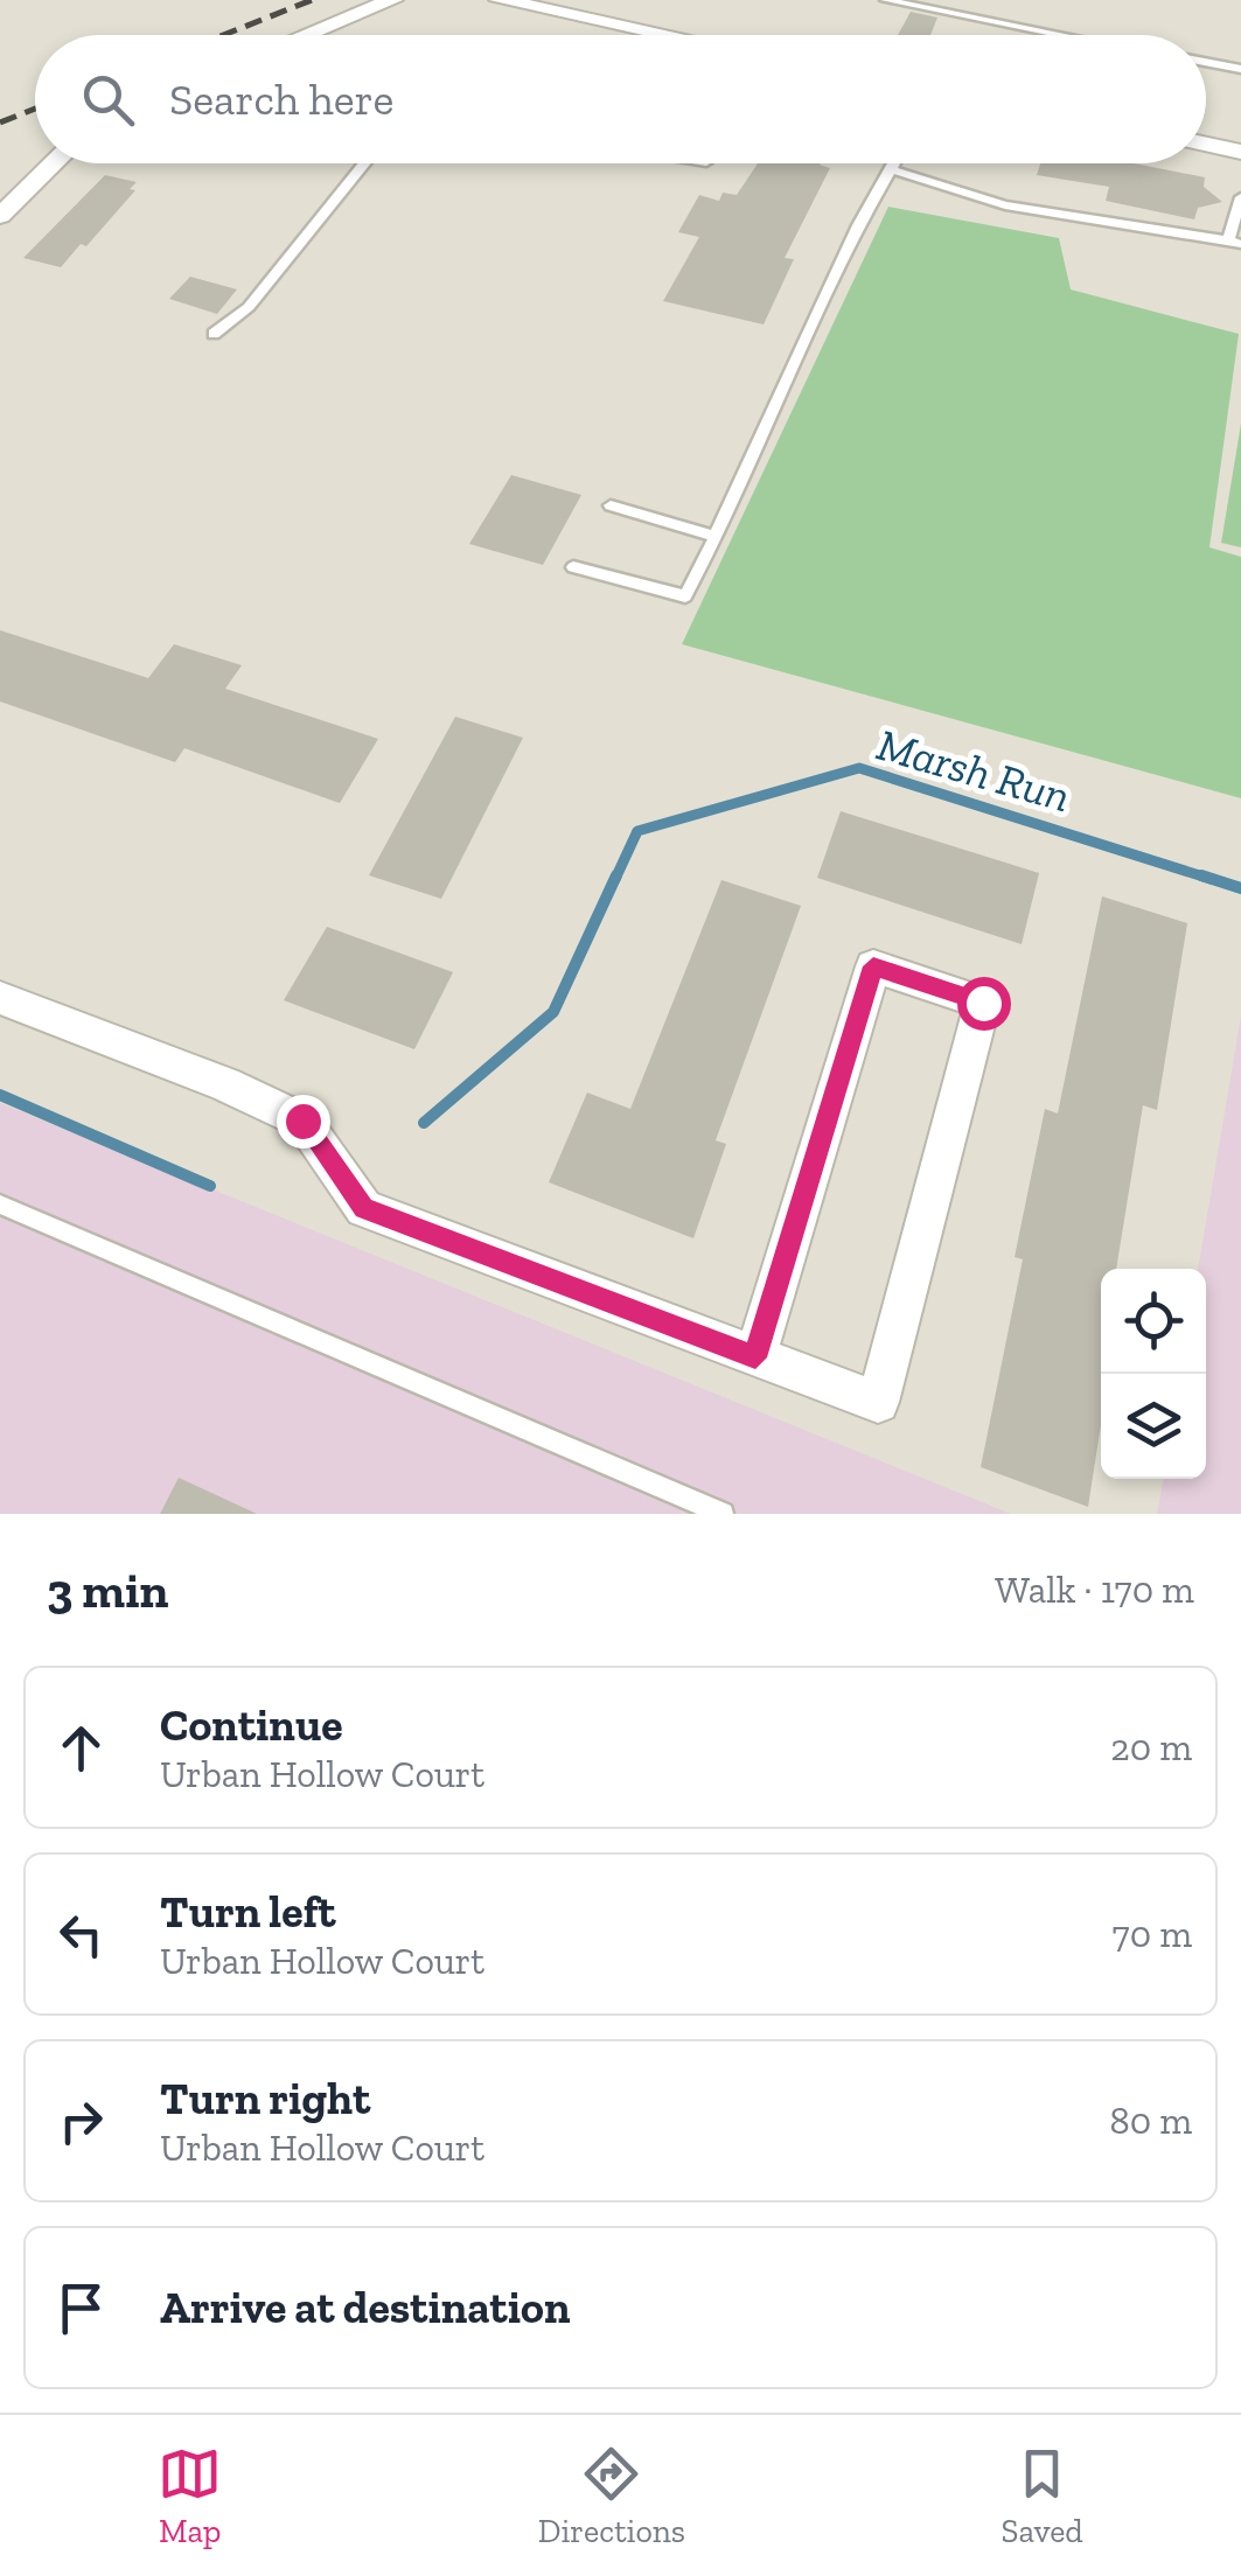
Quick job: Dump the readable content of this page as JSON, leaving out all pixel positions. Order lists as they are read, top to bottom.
{
  "water": ["Marsh Run"],
  "page": {
    "search": "Search here",
    "heading": ["3 min", "Walk · 170 m"],
    "list": [
      ["Continue", "Urban Hollow Court", "20 m"],
      ["Turn left", "Urban Hollow Court", "70 m"],
      ["Turn right", "Urban Hollow Court", "80 m"],
      "Arrive at destination"
    ],
    "nav": ["Map", "Directions", "Saved"]
  }
}
